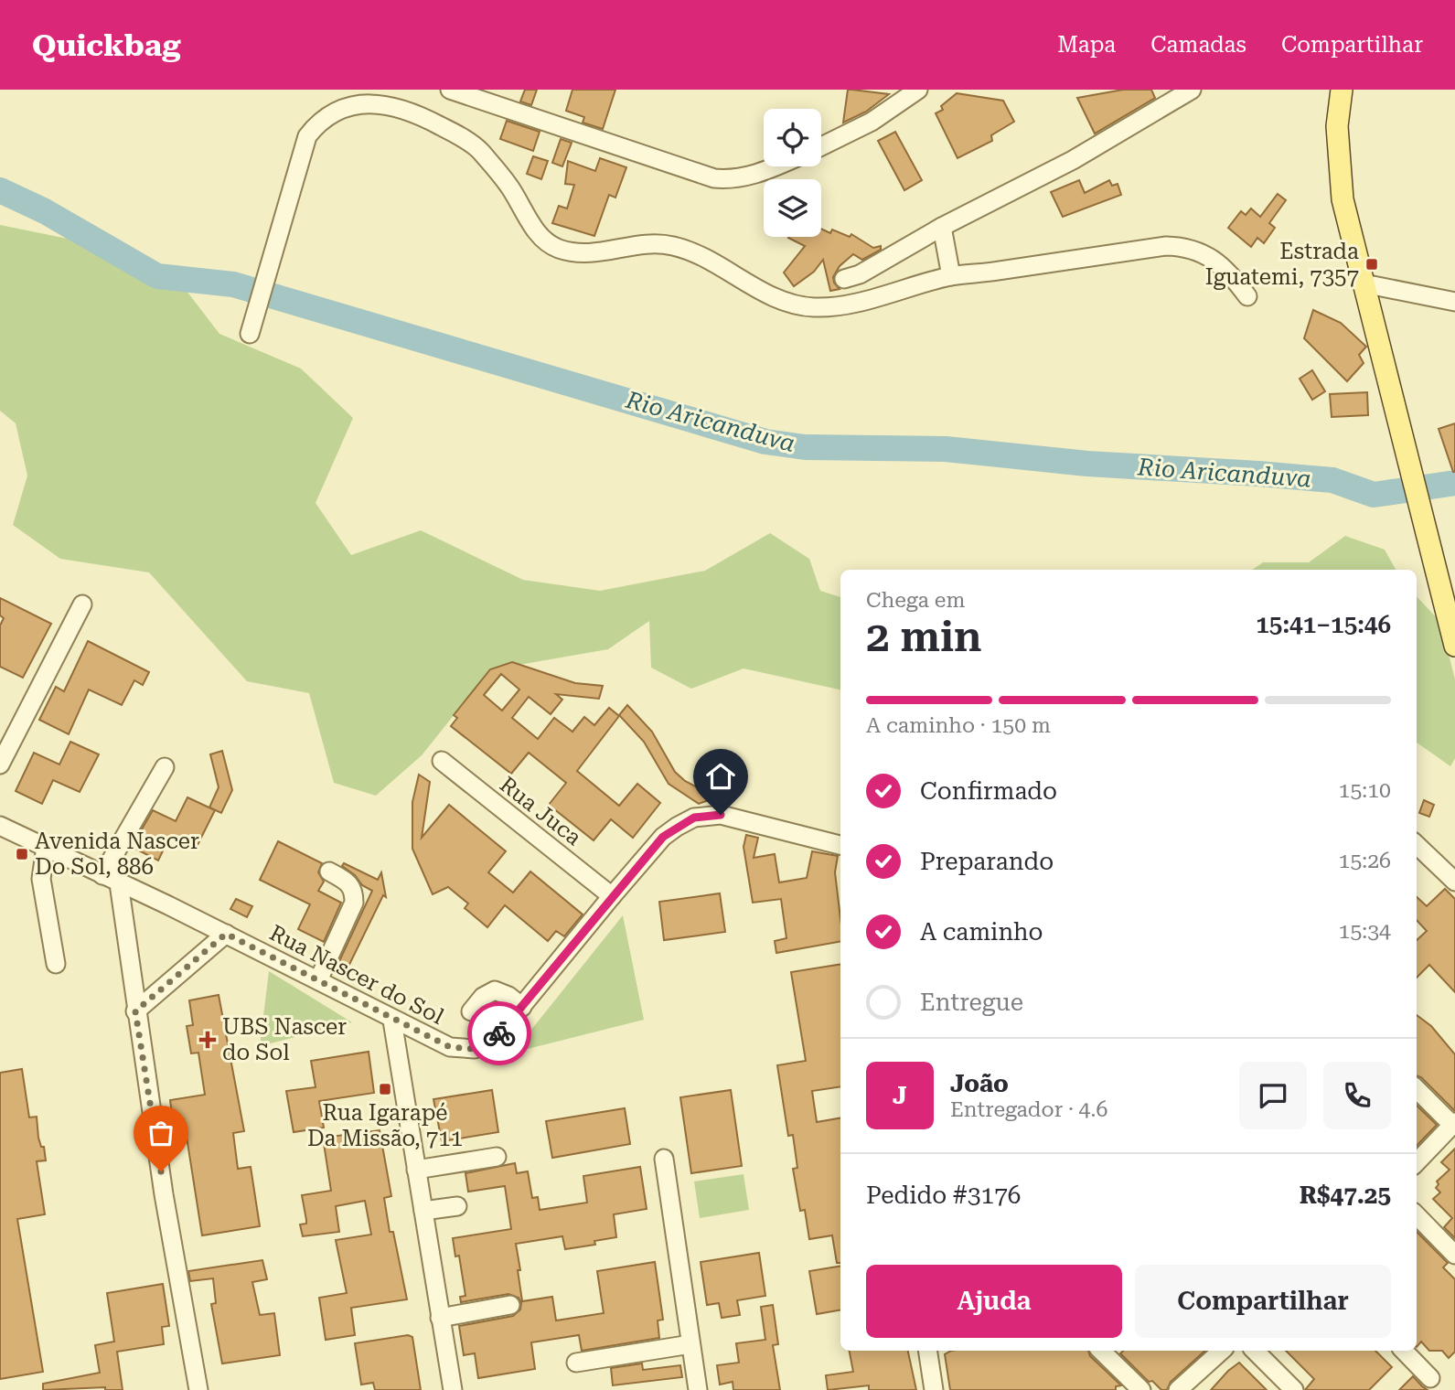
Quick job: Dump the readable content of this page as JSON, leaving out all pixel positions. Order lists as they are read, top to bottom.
{
  "streets": {
    "street": ["Rua Juca", "Rua Nascer do Sol"]
  },
  "crossings": [
    ["Rua Juca", "Rua Nascer do Sol"]
  ],
  "water": ["Rio Aricanduva"],
  "places": {
    "transit": ["Estrada Iguatemi, 7357", "Avenida Nascer Do Sol, 886", "Rua Igarapé Da Missão, 711"],
    "health": ["UBS Nascer do Sol"]
  },
  "page": {
    "header": "Quickbag",
    "nav": ["Mapa", "Camadas", "Compartilhar"],
    "heading": ["2 min", "Chega em", "15:41–15:46"],
    "panel": [
      "João",
      "Entregador · 4.6",
      "Pedido #3176",
      "R$47.25"
    ],
    "bar": "A caminho · 150 m",
    "list": [
      ["Confirmado", "15:10"],
      ["Preparando", "15:26"],
      ["A caminho", "15:34"],
      "Entregue"
    ],
    "round": "J",
    "buttons": ["Ajuda", "Compartilhar"]
  }
}
